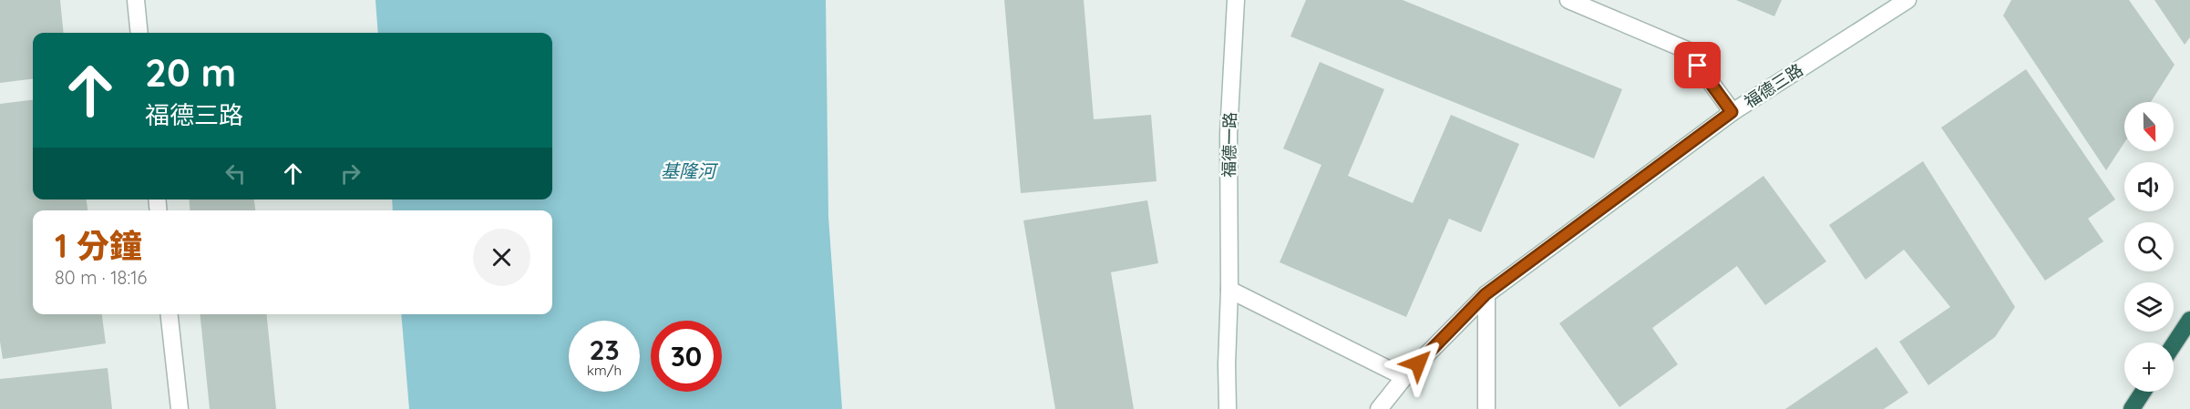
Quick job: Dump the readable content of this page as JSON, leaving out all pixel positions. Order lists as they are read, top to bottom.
{
  "streets": {
    "street": ["福德三路", "福德一路"]
  },
  "water": ["基隆河"],
  "north": "bottom",
  "page": {
    "turn": ["20 m", "福德三路"],
    "map_buttons": "+",
    "heading": ["1 分鐘", "80 m · 18:16"],
    "speed": "23 km/h",
    "limit": "30"
  }
}
